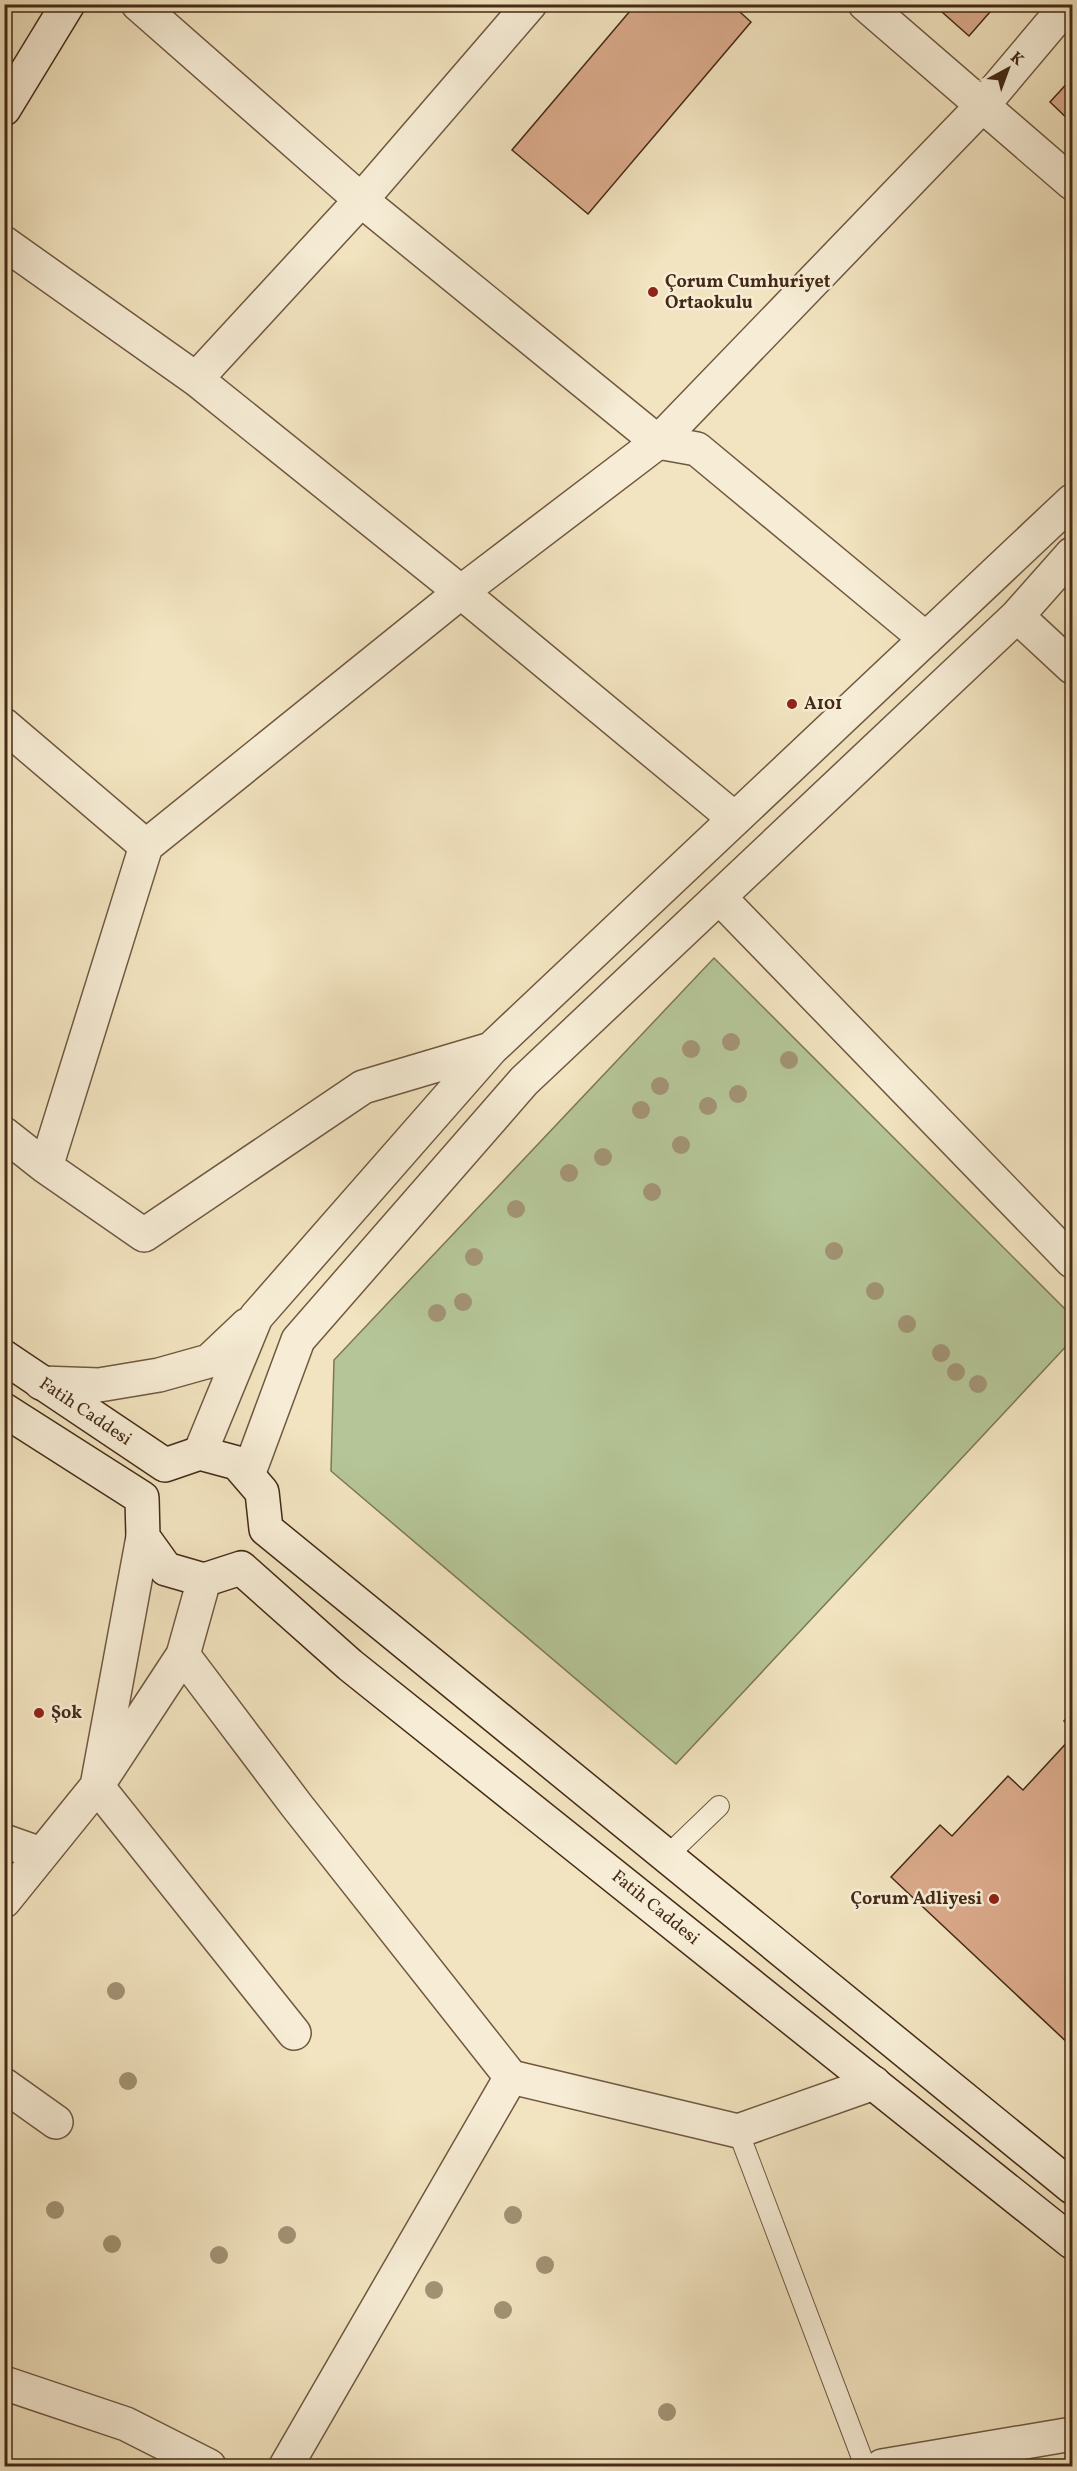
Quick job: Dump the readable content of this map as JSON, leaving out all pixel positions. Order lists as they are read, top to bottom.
{
  "streets": {
    "street": ["Fatih Caddesi"]
  },
  "places": [
    "Çorum Cumhuriyet Ortaokulu",
    "A101",
    "Şok",
    "Çorum Adliyesi"
  ],
  "north": "top right"
}
